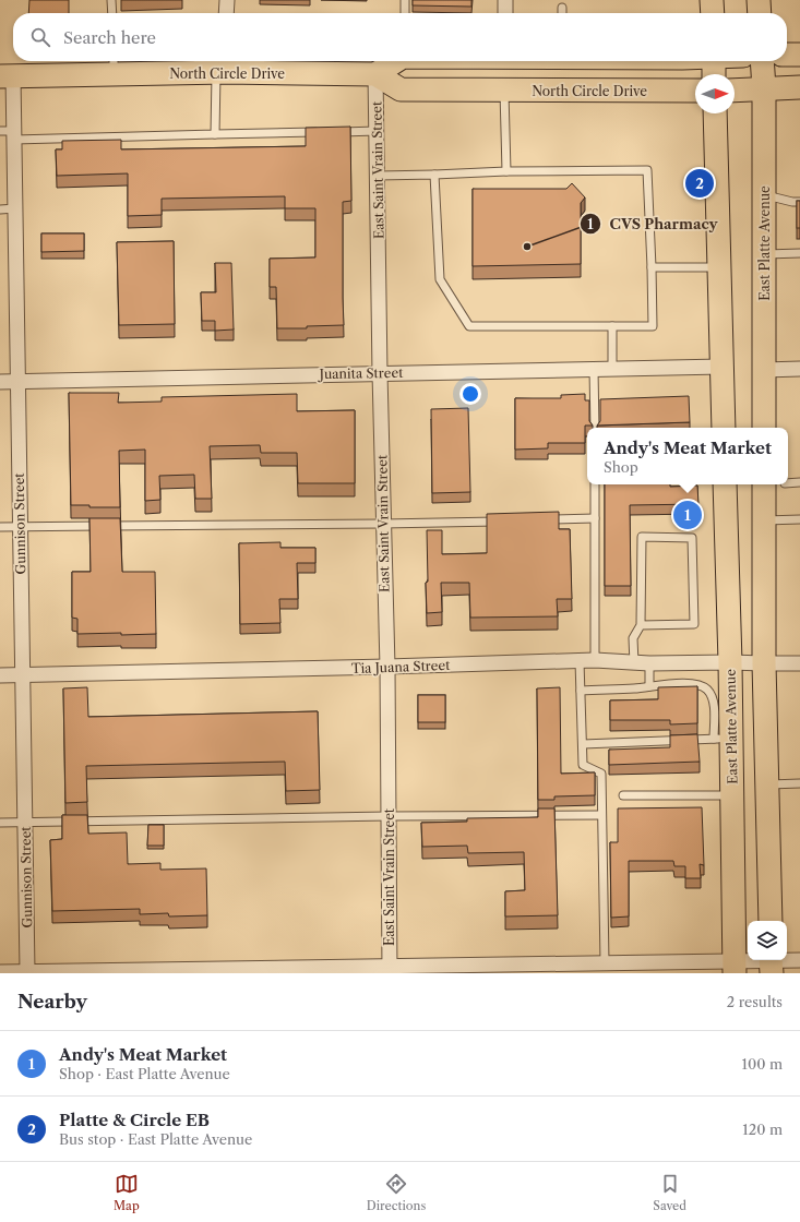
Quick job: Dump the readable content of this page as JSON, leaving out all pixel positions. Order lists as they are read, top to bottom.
{
  "streets": {
    "main road": ["North Circle Drive", "East Platte Avenue"],
    "street": [
      "East Saint Vrain Street",
      "Juanita Street",
      "Gunnison Street",
      "Tia Juana Street"
    ]
  },
  "crossings": [
    ["North Circle Drive", "East Saint Vrain Street"],
    ["North Circle Drive", "Gunnison Street"],
    ["East Saint Vrain Street", "Juanita Street"],
    ["East Saint Vrain Street", "Tia Juana Street"],
    ["East Platte Avenue", "Tia Juana Street"],
    ["Juanita Street", "Gunnison Street"],
    ["Gunnison Street", "Tia Juana Street"]
  ],
  "places": ["CVS Pharmacy"],
  "north": "right",
  "page": {
    "search": "Search here",
    "pins": ["2", "1"],
    "popup": ["Andy's Meat Market", "Shop"],
    "heading": ["Nearby", "2 results"],
    "list": [
      {
        "mark": "1",
        "name": "Andy's Meat Market",
        "note": "Shop · East Platte Avenue",
        "value": "100 m"
      },
      {
        "mark": "2",
        "name": "Platte & Circle EB",
        "note": "Bus stop · East Platte Avenue",
        "value": "120 m"
      }
    ],
    "nav": ["Map", "Directions", "Saved"]
  }
}
